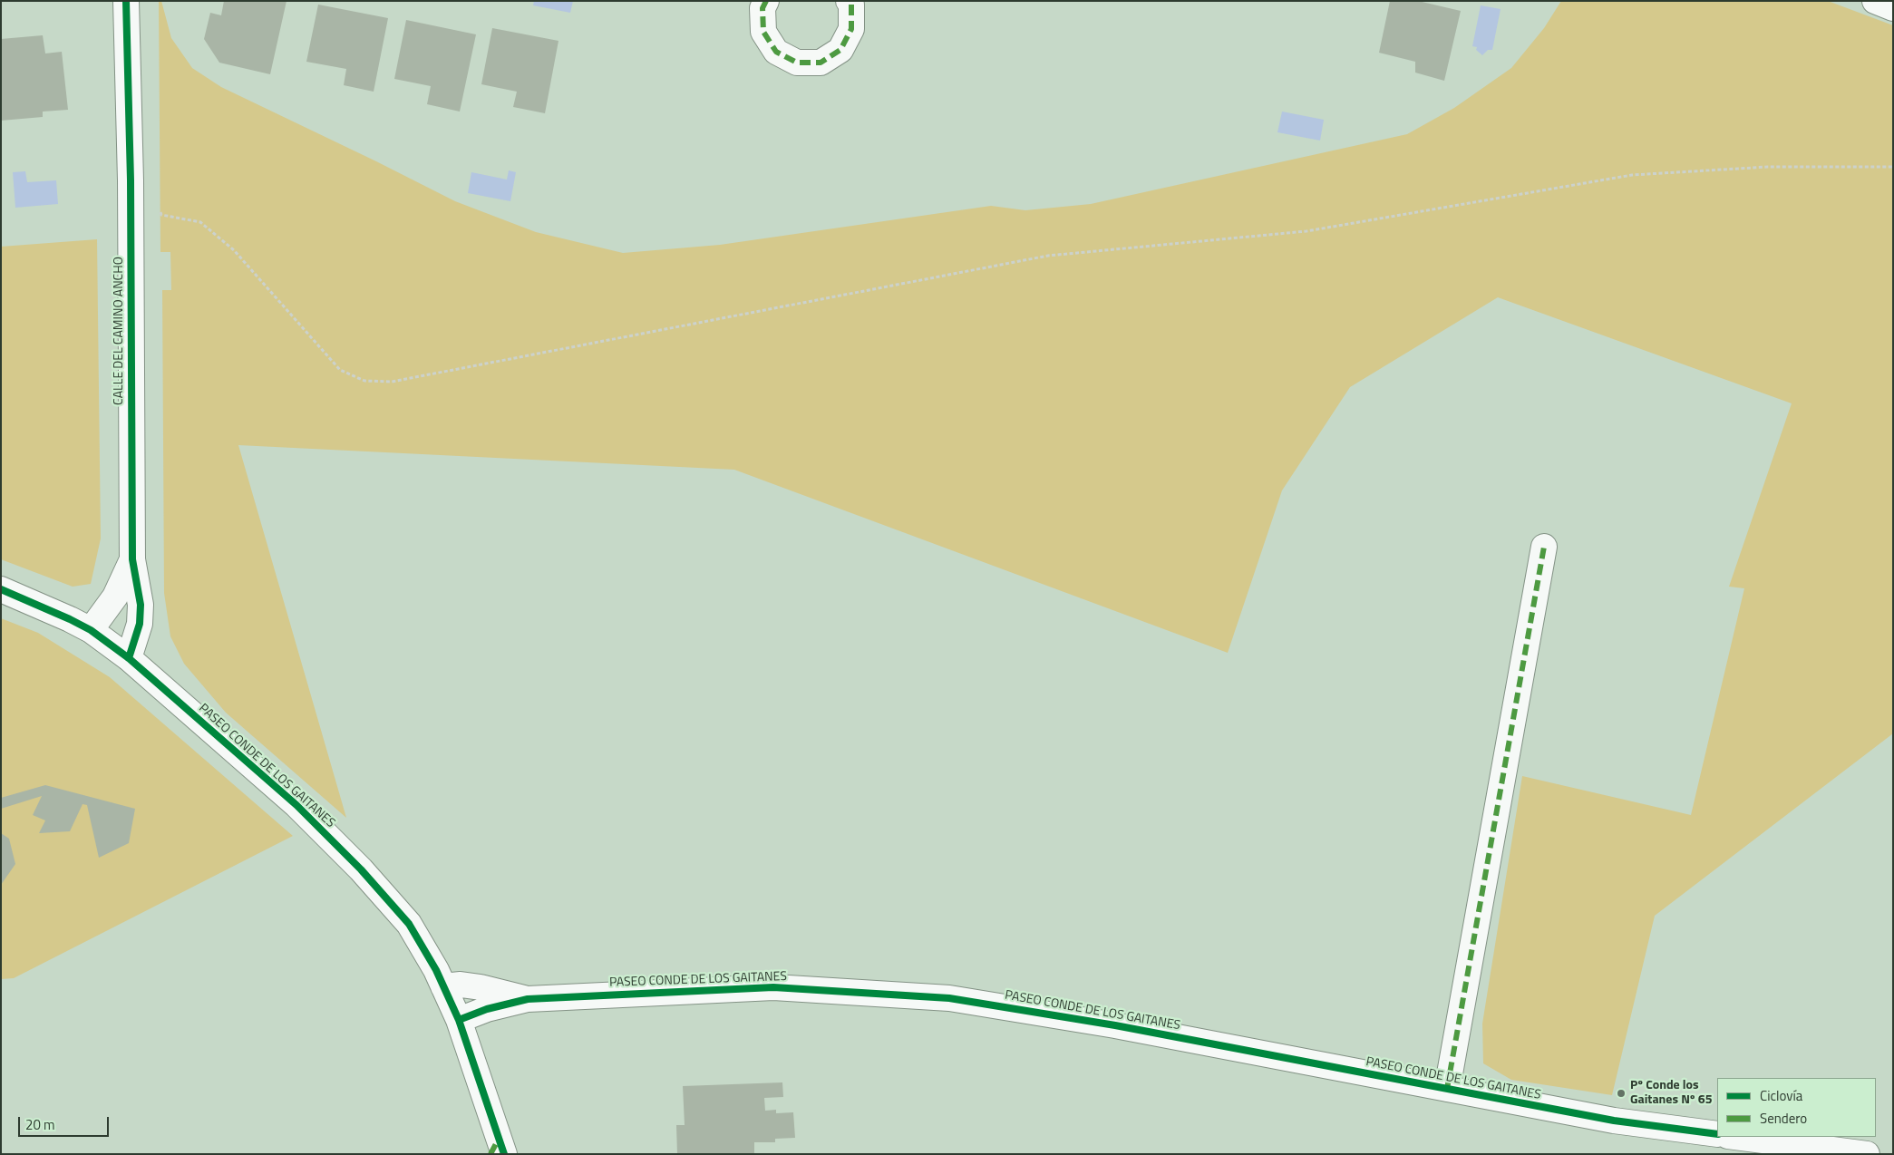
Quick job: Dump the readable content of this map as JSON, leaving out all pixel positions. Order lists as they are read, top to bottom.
{
  "streets": {
    "street": ["CALLE DEL CAMINO ANCHO", "PASEO CONDE DE LOS GAITANES"]
  },
  "crossings": [
    ["CALLE DEL CAMINO ANCHO", "PASEO CONDE DE LOS GAITANES"]
  ],
  "places": ["Pº Conde los Gaitanes Nº 65"],
  "legend": ["Ciclovía", "Sendero"],
  "scale_bar": "20 m"
}
